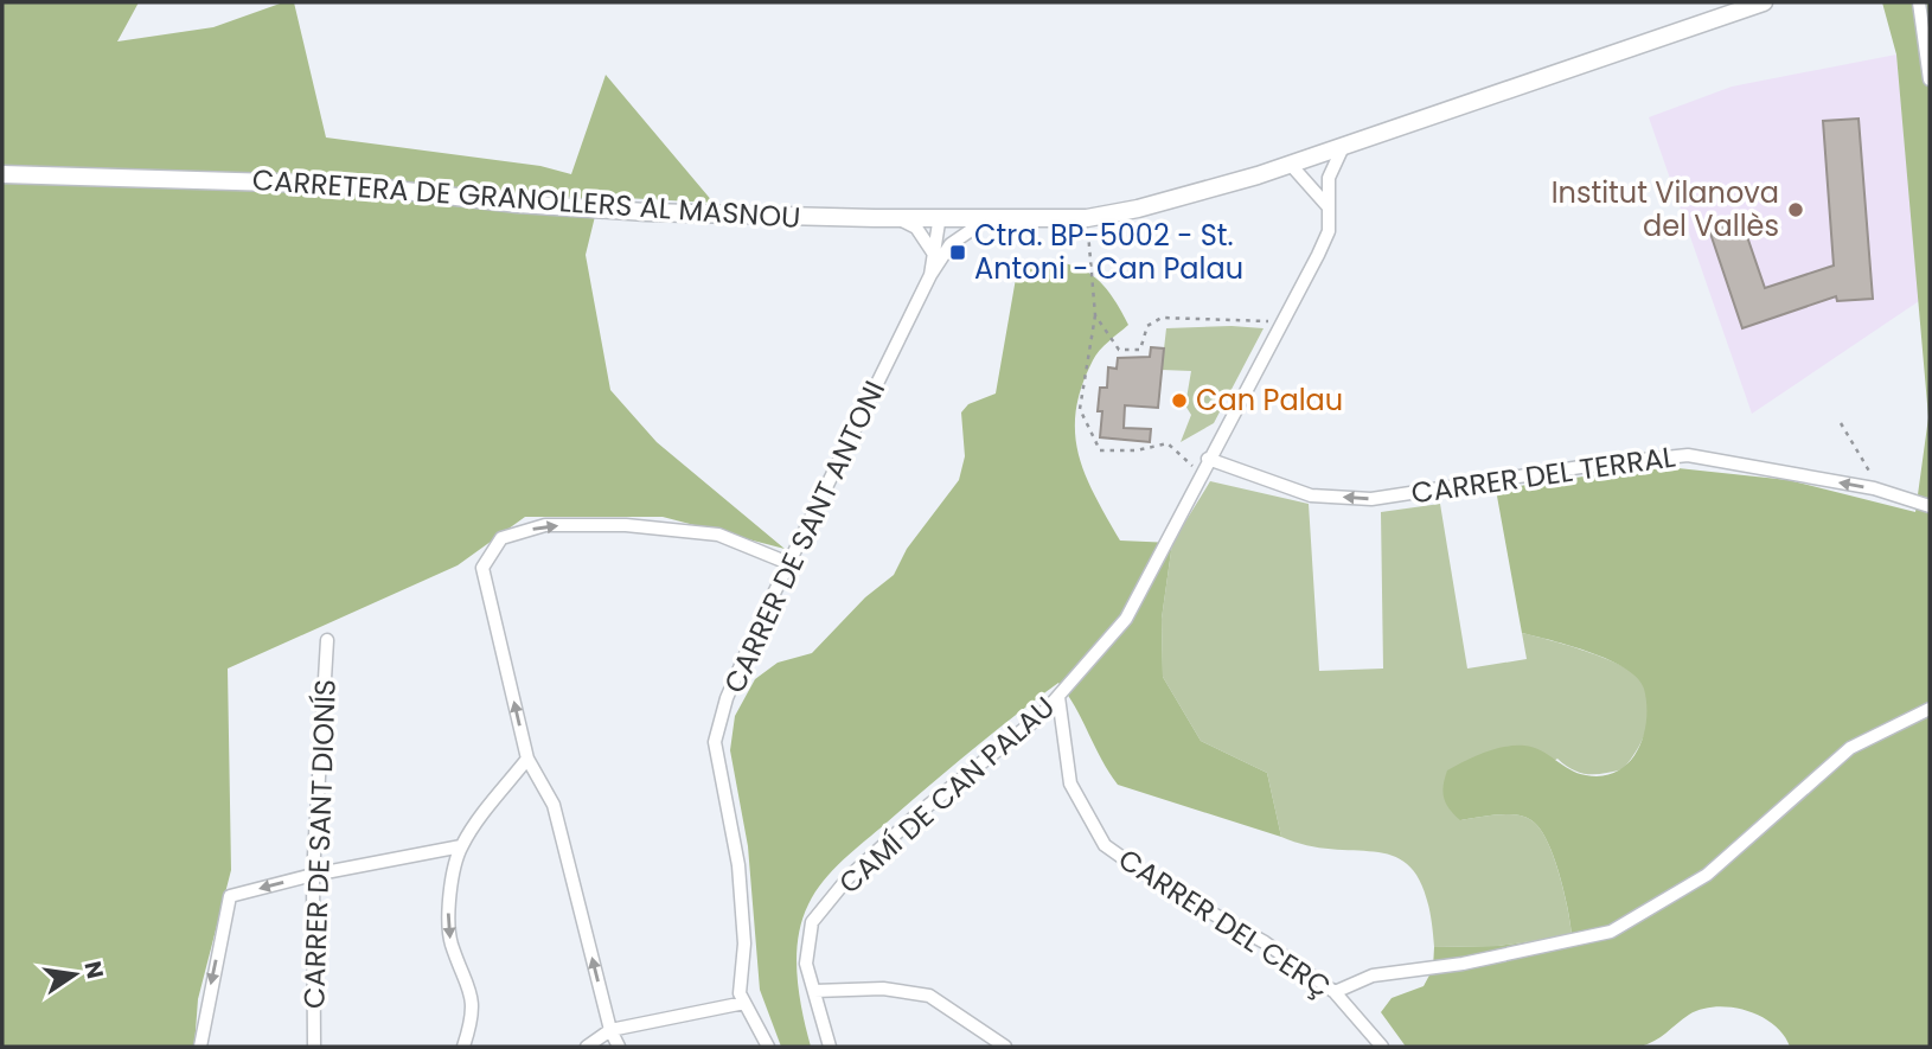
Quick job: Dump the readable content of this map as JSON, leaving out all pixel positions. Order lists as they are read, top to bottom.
{
  "streets": {
    "main road": ["CARRETERA DE GRANOLLERS AL MASNOU"],
    "street": [
      "CARRER DEL TERRAL",
      "CARRER DE SANT ANTONI",
      "CAMÍ DE CAN PALAU",
      "CARRER DE SANT DIONÍS",
      "CARRER DEL CERÇ"
    ]
  },
  "crossings": [
    ["CARRETERA DE GRANOLLERS AL MASNOU", "CARRER DE SANT ANTONI"],
    ["CARRETERA DE GRANOLLERS AL MASNOU", "CAMÍ DE CAN PALAU"],
    ["CARRER DEL TERRAL", "CAMÍ DE CAN PALAU"],
    ["CAMÍ DE CAN PALAU", "CARRER DEL CERÇ"]
  ],
  "one_way": ["CARRER DEL TERRAL"],
  "places": {
    "other": ["Institut Vilanova del Vallès", "Can Palau"],
    "transit": ["Ctra. BP-5002 - St. Antoni - Can Palau"]
  },
  "north": "right"
}
